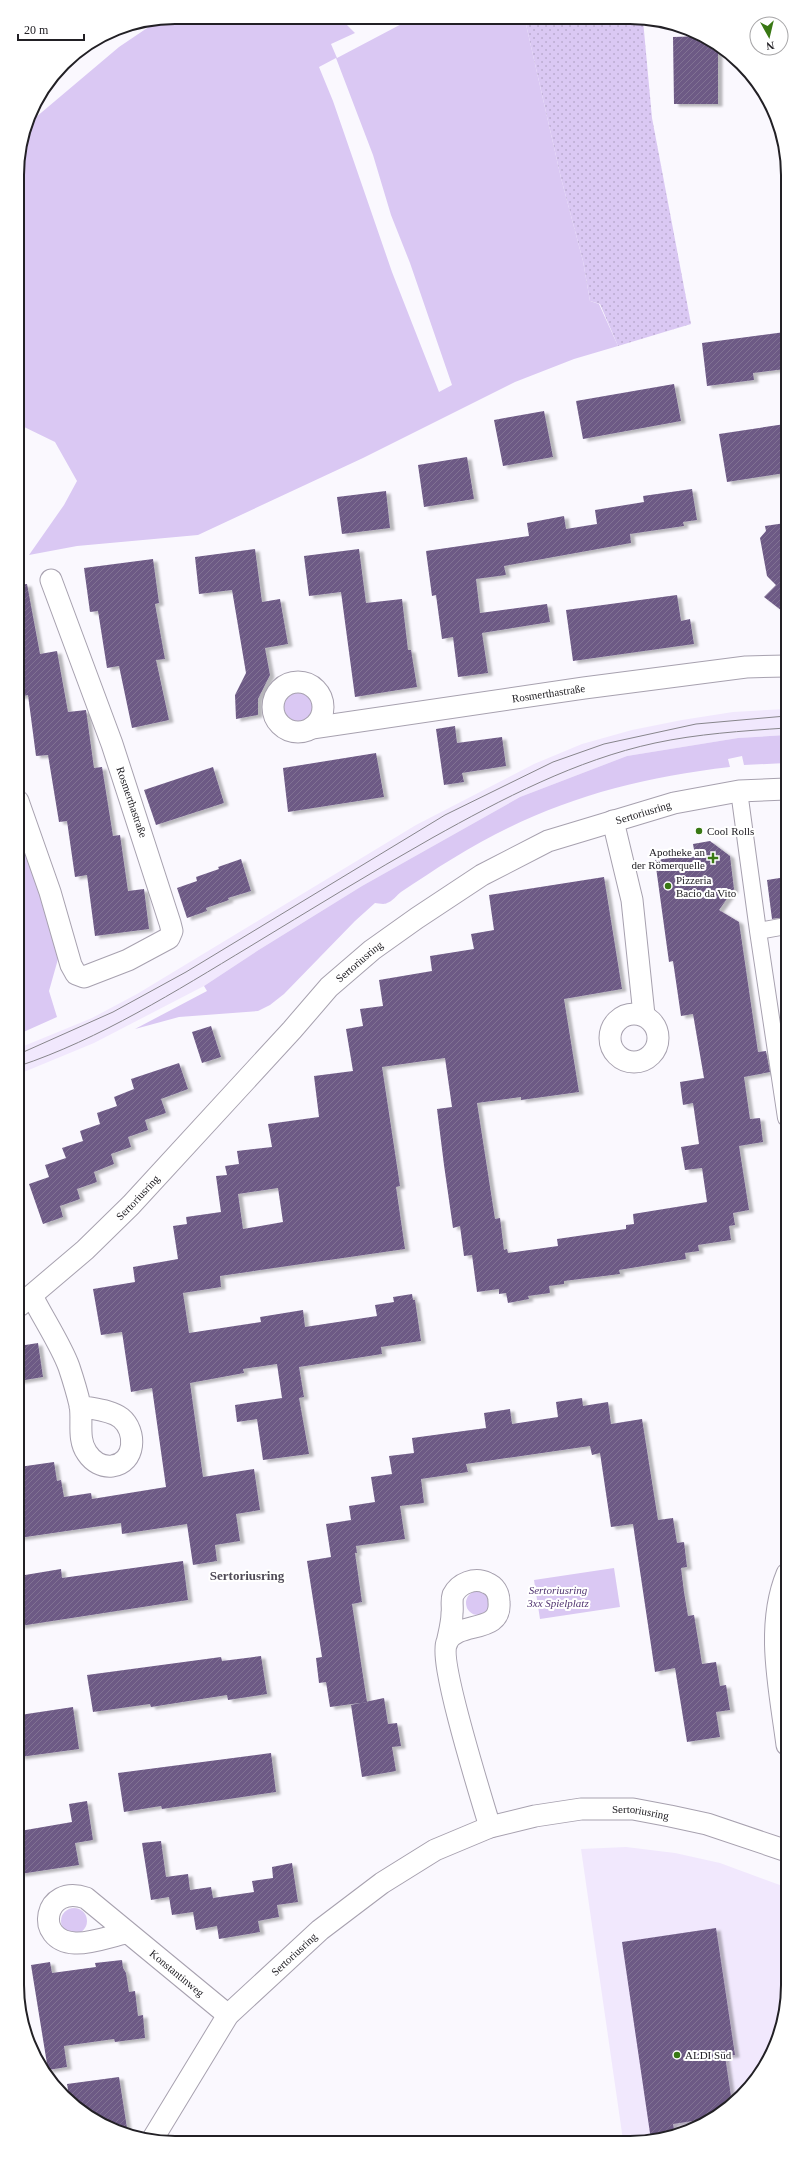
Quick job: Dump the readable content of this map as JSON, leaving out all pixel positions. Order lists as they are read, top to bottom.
{
  "streets": {
    "street": ["Rosmerthastraße", "Sertoriusring", "Konstantinweg"]
  },
  "crossings": [
    ["Sertoriusring", "Konstantinweg"]
  ],
  "districts": ["Sertoriusring"],
  "parks": ["Sertoriusring 3xx Spielplatz"],
  "places": {
    "other": ["Cool Rolls", "Pizzeria Bacio da Vito", "ALDI Süd"],
    "health": ["Apotheke an der Römerquelle"]
  },
  "scale_bar": "20 m",
  "north": "bottom"
}
